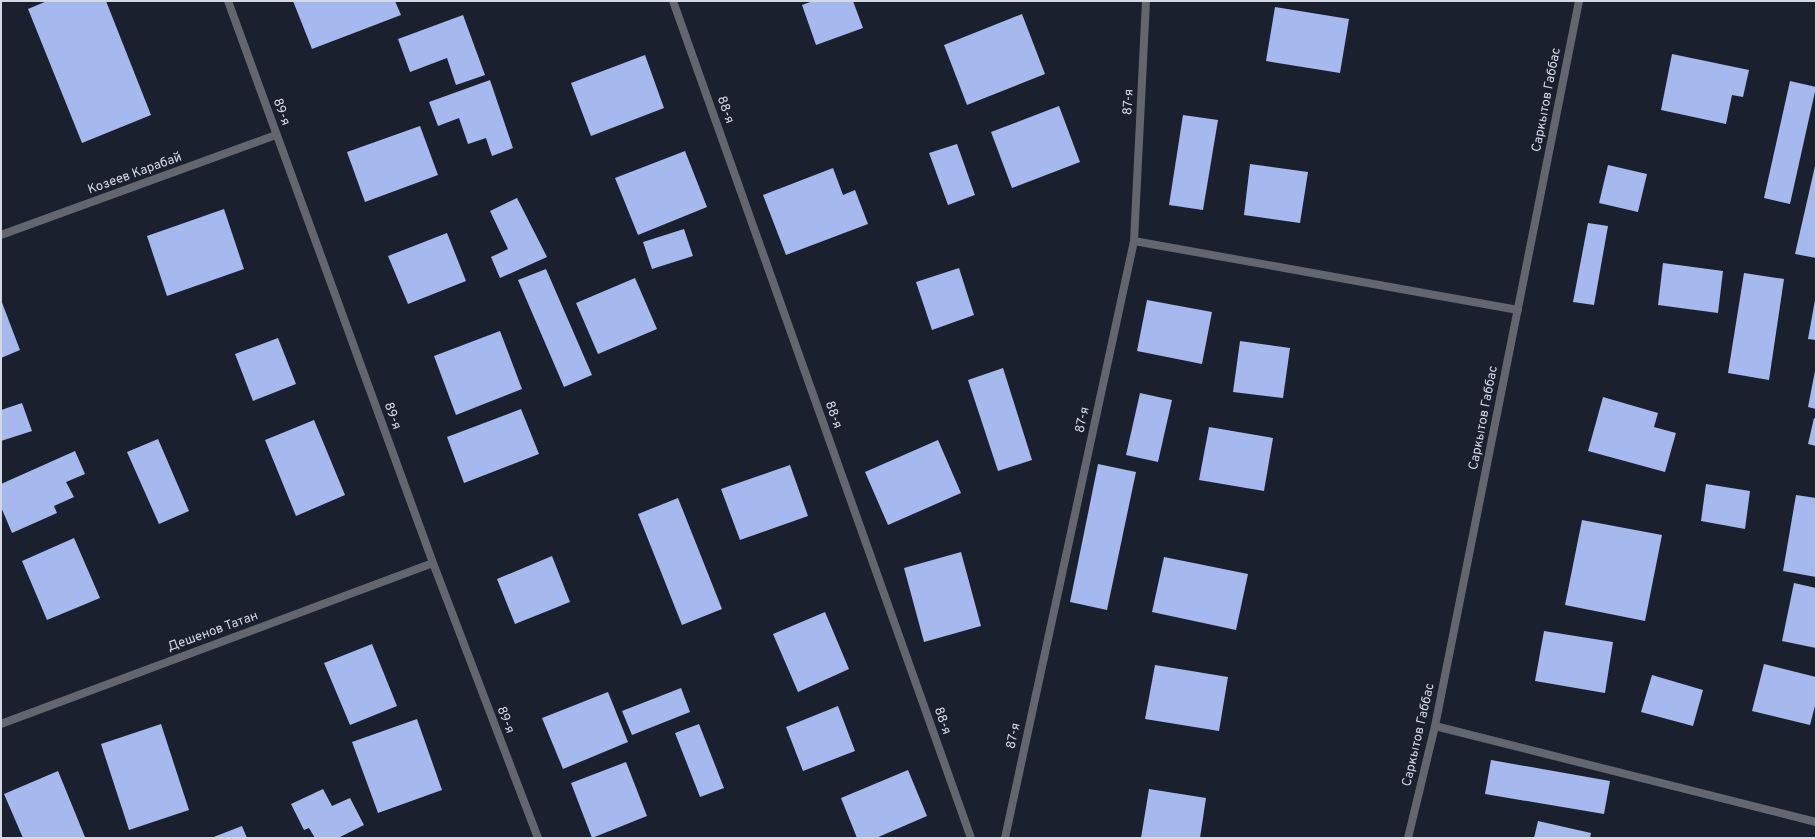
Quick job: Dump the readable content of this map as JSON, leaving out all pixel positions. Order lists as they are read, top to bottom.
{
  "streets": {
    "street": [
      "Саркытов Габбас",
      "87-я",
      "88-я",
      "89-я",
      "Козеев Карабай",
      "Дешенов Татан"
    ]
  },
  "crossings": [
    ["89-я", "Козеев Карабай"],
    ["89-я", "Дешенов Татан"]
  ]
}
